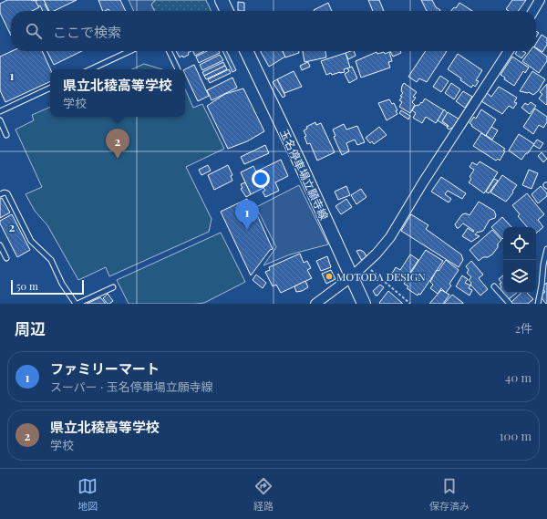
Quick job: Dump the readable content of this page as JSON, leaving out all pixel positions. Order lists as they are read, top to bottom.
{
  "streets": {
    "main road": ["玉名停車場立願寺線"]
  },
  "places": ["MOTODA DESIGN"],
  "scale_bar": "50 m",
  "page": {
    "search": "ここで検索",
    "popup": ["県立北稜高等学校", "学校"],
    "pins": ["2", "1"],
    "scale": "50 m",
    "heading": ["周辺", "2件"],
    "list": [
      {
        "mark": "1",
        "name": "ファミリーマート",
        "note": "スーパー · 玉名停車場立願寺線",
        "value": "40 m"
      },
      {
        "mark": "2",
        "name": "県立北稜高等学校",
        "note": "学校",
        "value": "100 m"
      }
    ],
    "nav": ["地図", "経路", "保存済み"]
  },
  "grid": {
    "rows": ["1", "2"]
  }
}
